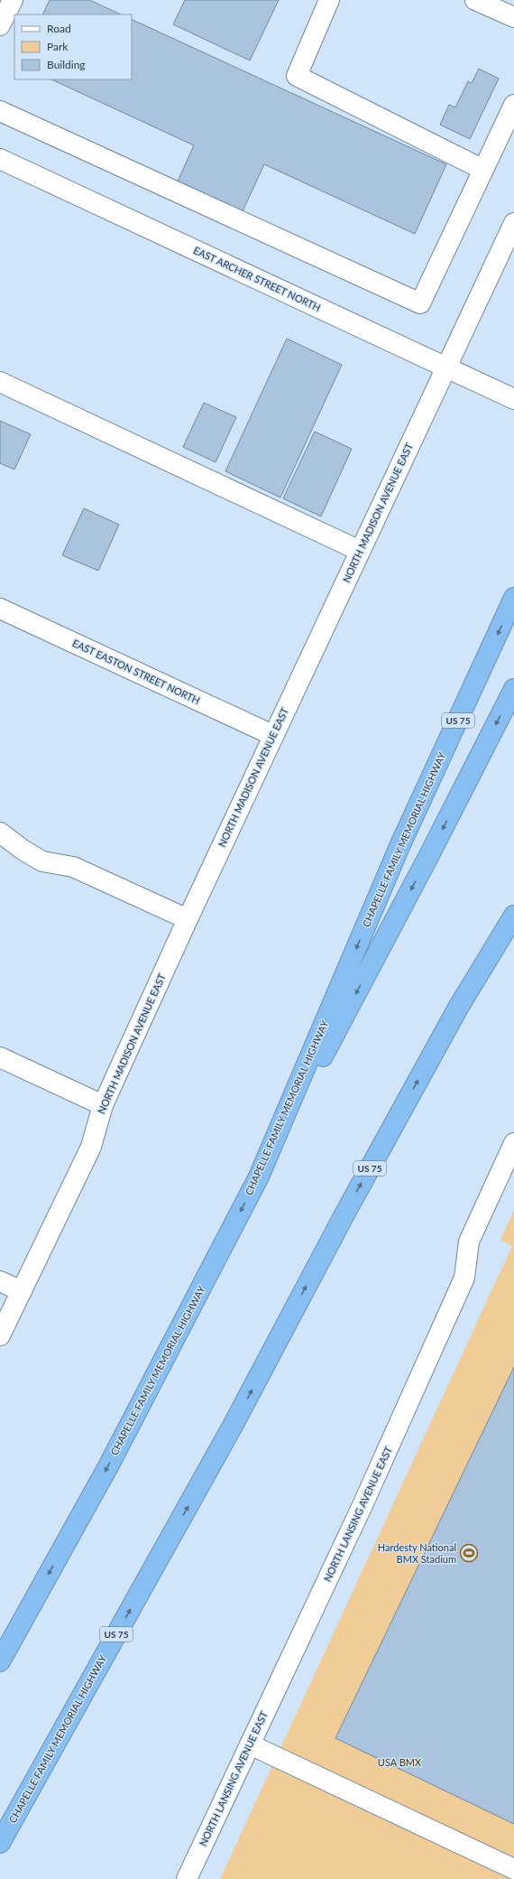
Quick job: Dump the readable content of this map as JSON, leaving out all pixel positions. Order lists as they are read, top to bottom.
{
  "streets": {
    "highway": ["US 75", "CHAPELLE FAMILY MEMORIAL HIGHWAY"],
    "street": [
      "EAST ARCHER STREET NORTH",
      "NORTH MADISON AVENUE EAST",
      "EAST EASTON STREET NORTH",
      "NORTH LANSING AVENUE EAST"
    ]
  },
  "crossings": [
    ["EAST ARCHER STREET NORTH", "NORTH MADISON AVENUE EAST"],
    ["NORTH MADISON AVENUE EAST", "EAST EASTON STREET NORTH"]
  ],
  "parks": ["USA BMX"],
  "places": {
    "sports": ["Hardesty National BMX Stadium"]
  },
  "legend": ["Road", "Park", "Building"]
}
